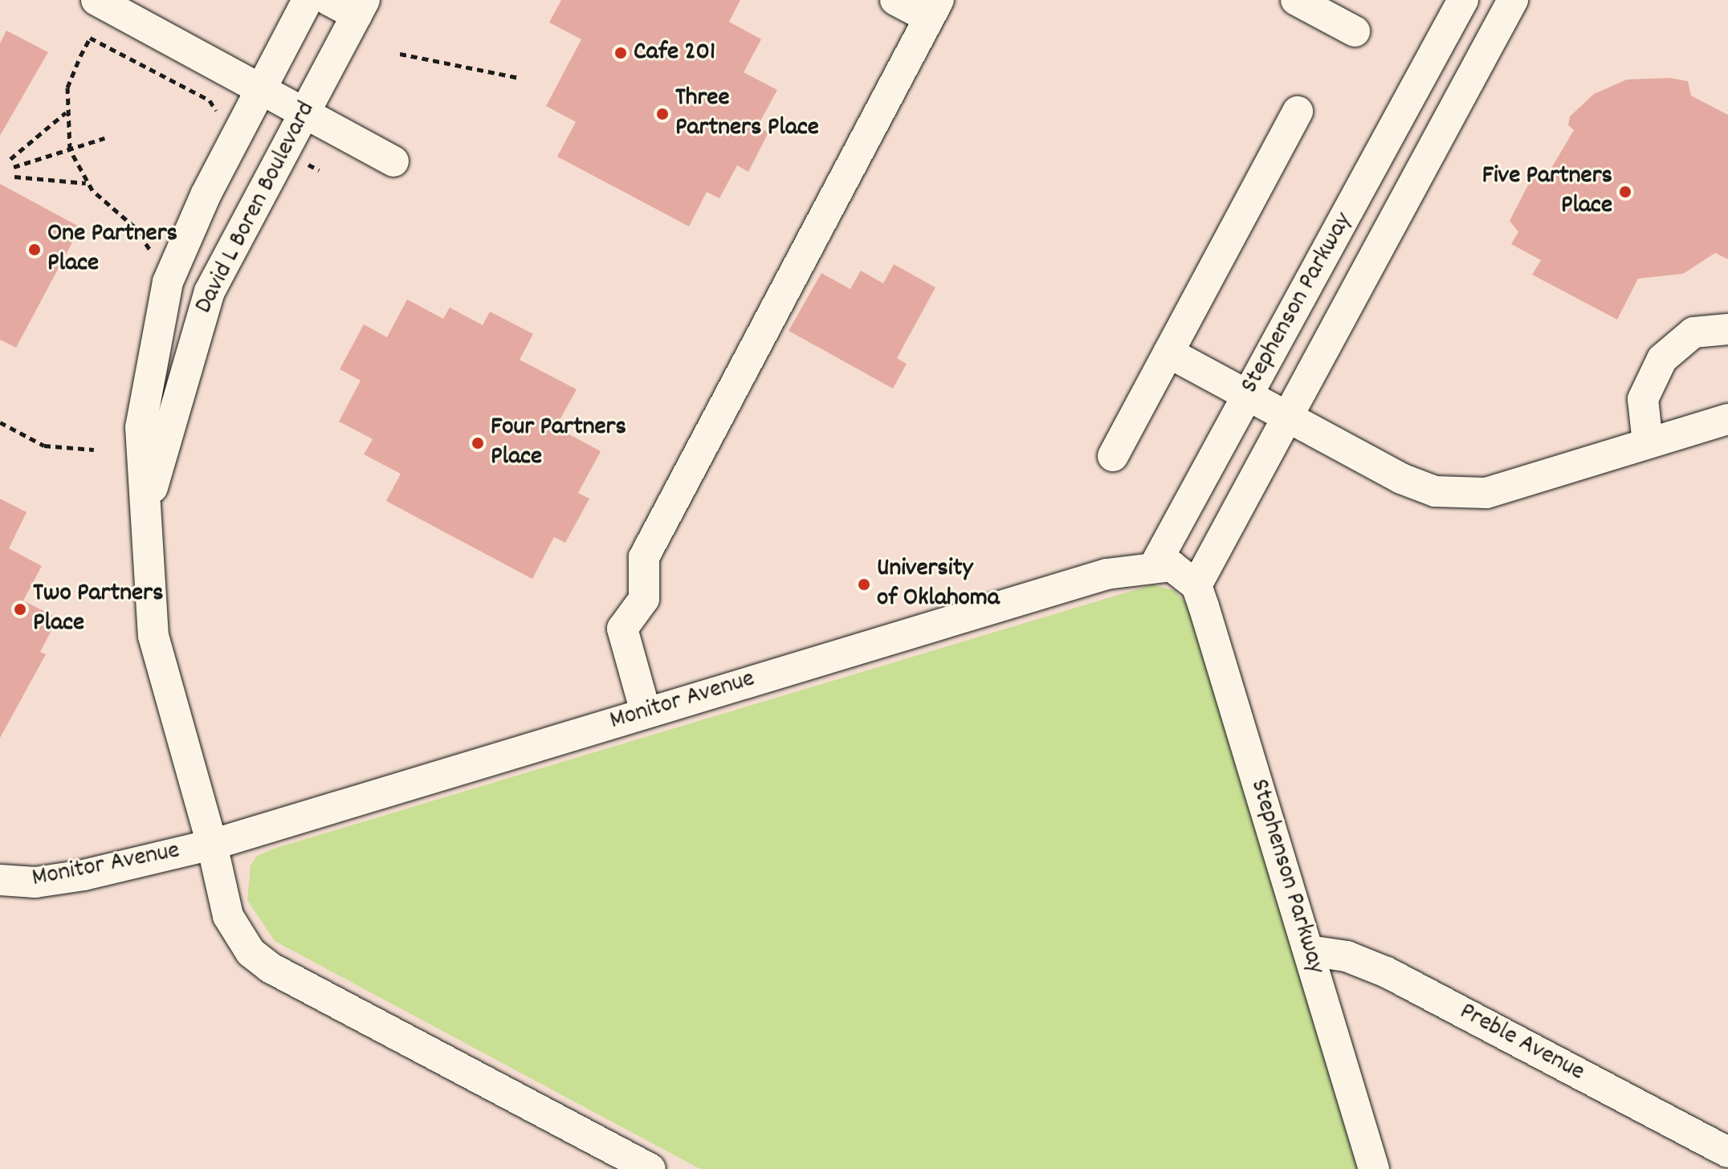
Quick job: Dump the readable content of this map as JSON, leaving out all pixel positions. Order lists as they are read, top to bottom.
{
  "streets": {
    "street": [
      "David L Boren Boulevard",
      "Stephenson Parkway",
      "Monitor Avenue",
      "Preble Avenue"
    ]
  },
  "crossings": [
    ["David L Boren Boulevard", "Monitor Avenue"],
    ["Stephenson Parkway", "Monitor Avenue"],
    ["Stephenson Parkway", "Preble Avenue"]
  ],
  "places": [
    "Cafe 201",
    "Three Partners Place",
    "Five Partners Place",
    "One Partners Place",
    "Four Partners Place",
    "University of Oklahoma",
    "Two Partners Place"
  ]
}
